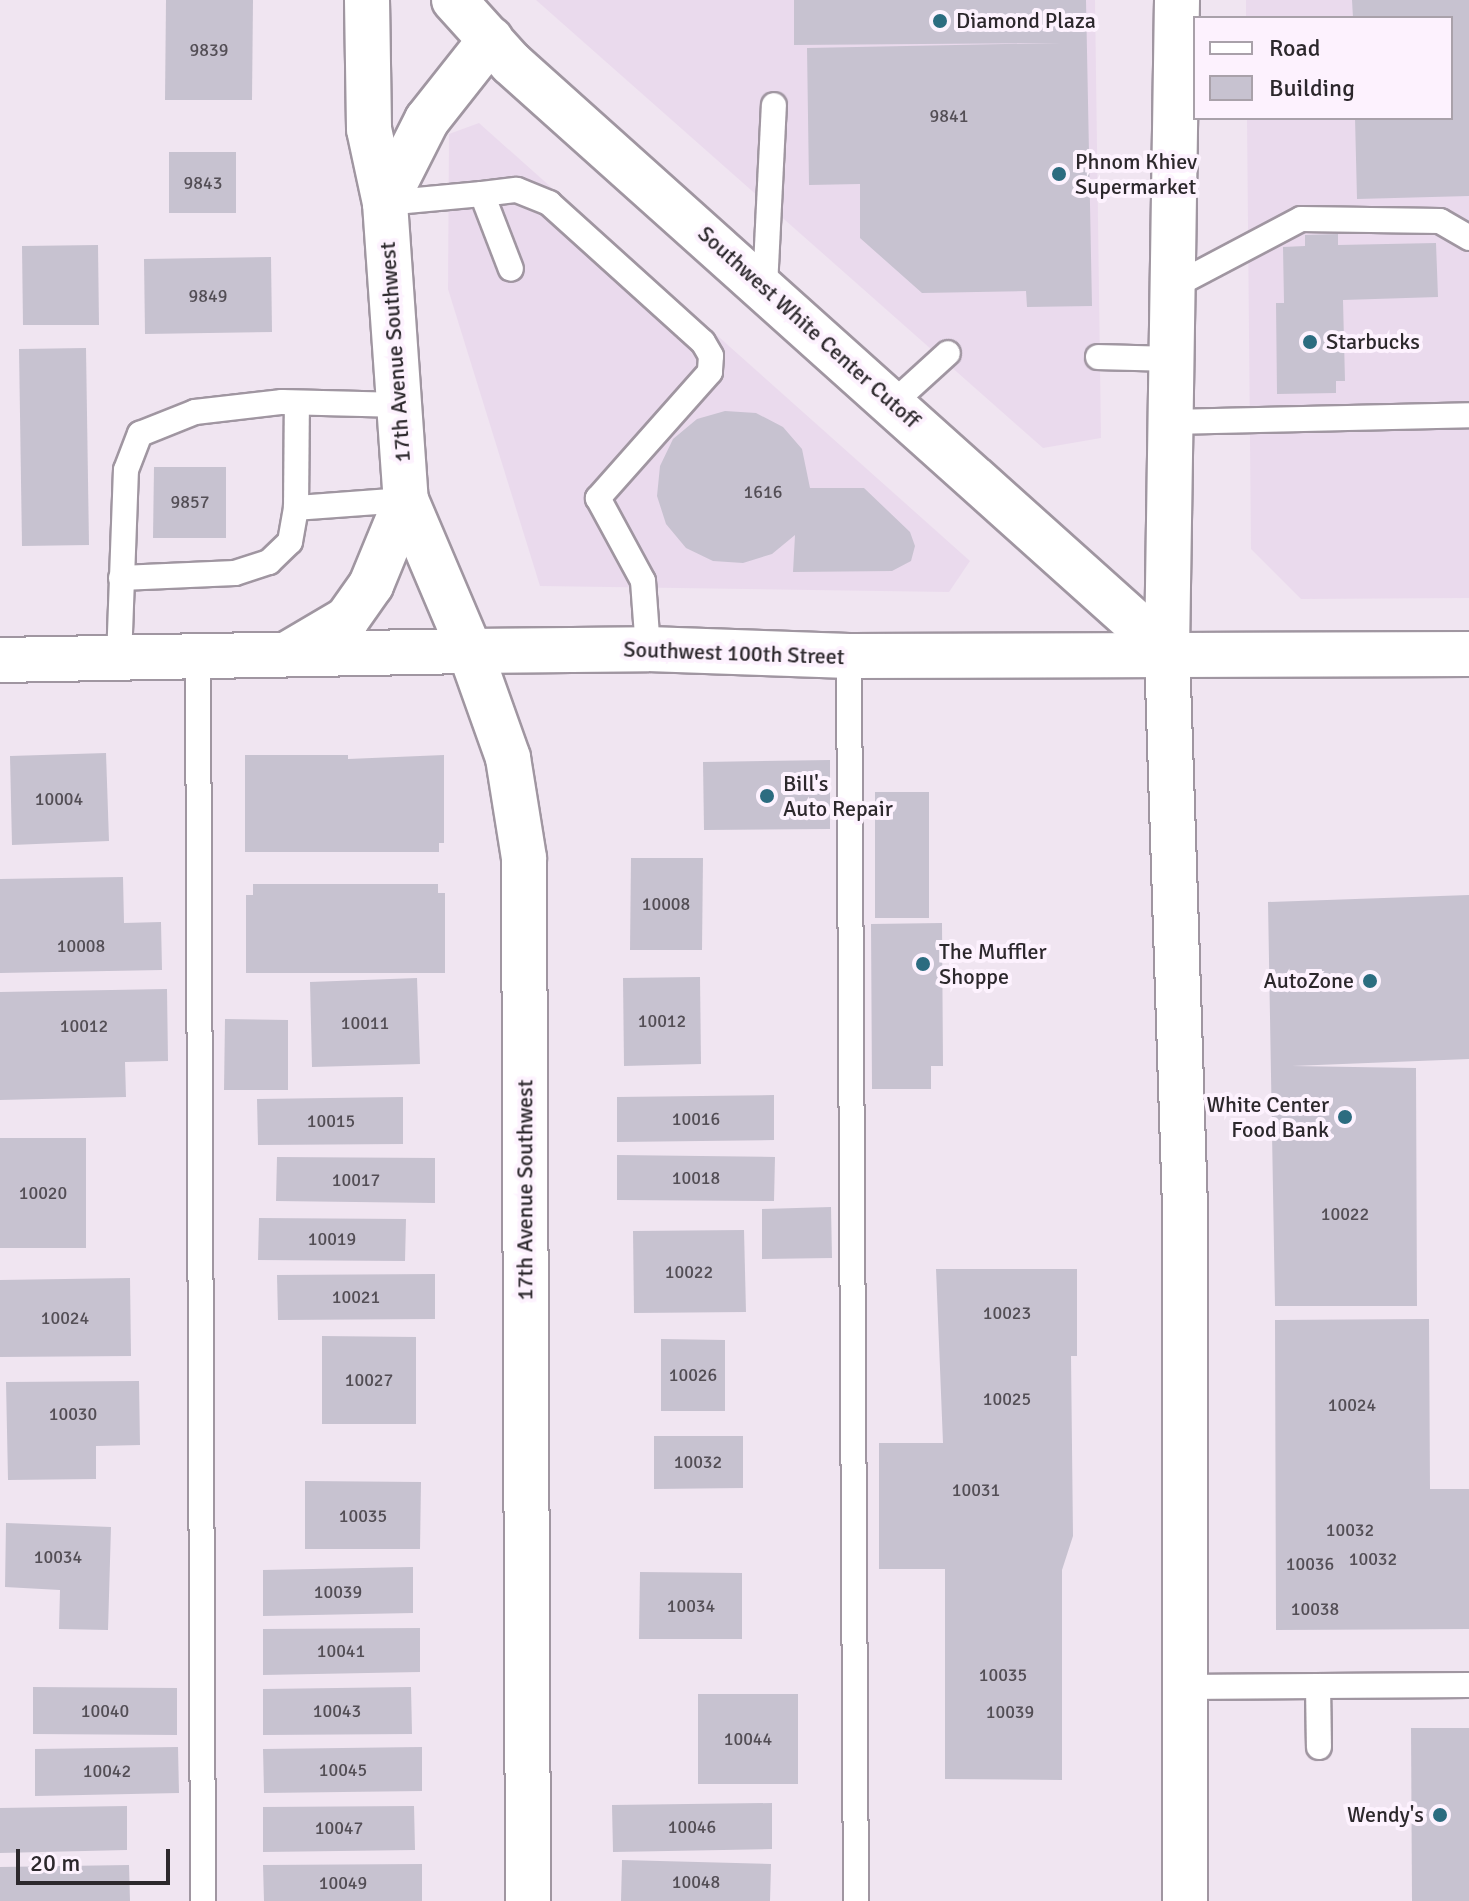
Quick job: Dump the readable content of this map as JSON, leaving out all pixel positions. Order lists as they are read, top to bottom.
{
  "streets": {
    "street": ["Southwest White Center Cutoff", "17th Avenue Southwest", "Southwest 100th Street"]
  },
  "crossings": [
    ["Southwest White Center Cutoff", "Southwest 100th Street"],
    ["17th Avenue Southwest", "Southwest 100th Street"]
  ],
  "places": [
    "Diamond Plaza",
    "Phnom Khiev Supermarket",
    "Starbucks",
    "Bill's Auto Repair",
    "The Muffler Shoppe",
    "AutoZone",
    "White Center Food Bank",
    "Wendy's"
  ],
  "house_numbers": [
    "9839",
    "9841",
    "9843",
    "9849",
    "1616",
    "9857",
    "10004",
    "10008",
    "10008",
    "10012",
    "10011",
    "10012",
    "10016",
    "10015",
    "10018",
    "10017",
    "10020",
    "10022",
    "10019",
    "10022",
    "10021",
    "10023",
    "10024",
    "10026",
    "10027",
    "10025",
    "10024",
    "10030",
    "10032",
    "10031",
    "10035",
    "10032",
    "10034",
    "10032",
    "10036",
    "10039",
    "10034",
    "10038",
    "10041",
    "10035",
    "10040",
    "10043",
    "10039",
    "10044",
    "10045",
    "10042",
    "10046",
    "10047",
    "10048",
    "10049"
  ],
  "legend": ["Road", "Building"],
  "scale_bar": "20 m"
}
